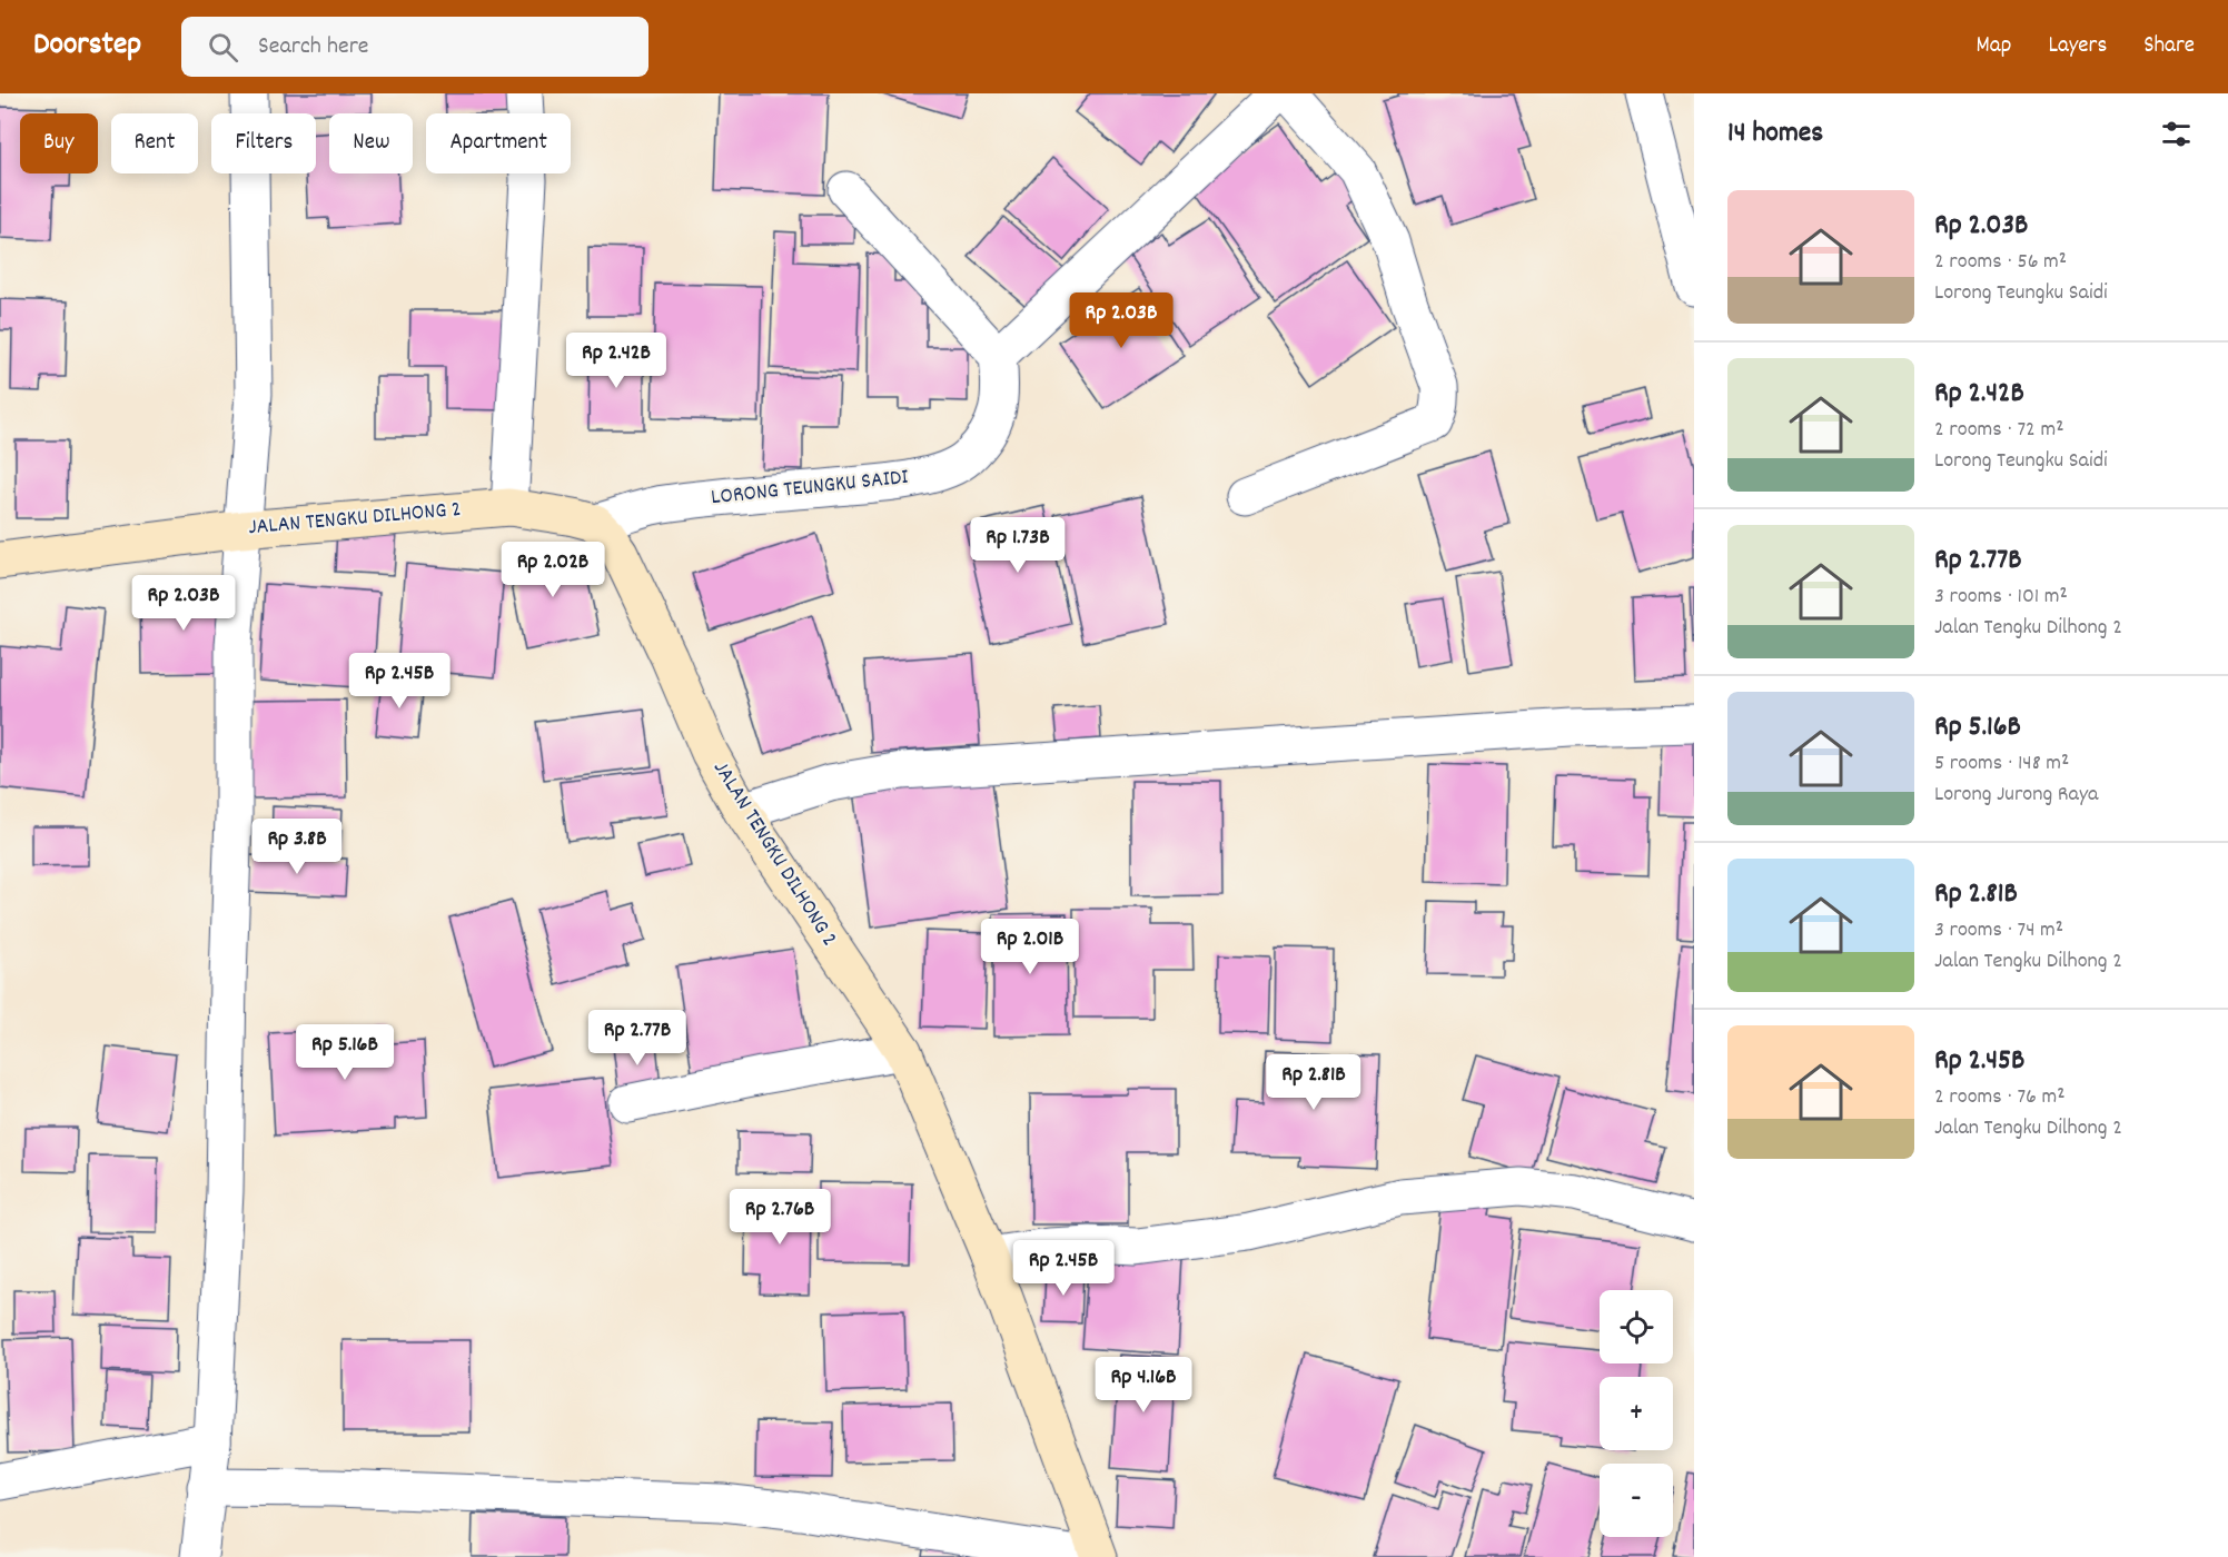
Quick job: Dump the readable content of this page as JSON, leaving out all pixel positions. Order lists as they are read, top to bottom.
{
  "streets": {
    "street": ["LORONG TEUNGKU SAIDI", "JALAN TENGKU DILHONG 2"]
  },
  "crossings": [
    ["LORONG TEUNGKU SAIDI", "JALAN TENGKU DILHONG 2"]
  ],
  "page": {
    "header": "Doorstep",
    "search": "Search here",
    "nav": ["Map", "Layers", "Share"],
    "heading": "14 homes",
    "chip": [
      "Buy",
      "Rent",
      "Filters",
      "New",
      "Apartment"
    ],
    "list": [
      {
        "name": "Rp 2.03B",
        "note": "2 rooms · 56 m² · Lorong Teungku Saidi"
      },
      {
        "name": "Rp 2.42B",
        "note": "2 rooms · 72 m² · Lorong Teungku Saidi"
      },
      {
        "name": "Rp 2.77B",
        "note": "3 rooms · 101 m² · Jalan Tengku Dilhong 2"
      },
      {
        "name": "Rp 5.16B",
        "note": "5 rooms · 148 m² · Lorong Jurong Raya"
      },
      {
        "name": "Rp 2.81B",
        "note": "3 rooms · 74 m² · Jalan Tengku Dilhong 2"
      },
      {
        "name": "Rp 2.45B",
        "note": "2 rooms · 76 m² · Jalan Tengku Dilhong 2"
      }
    ],
    "price": [
      "Rp 2.03B",
      "Rp 2.42B",
      "Rp 1.73B",
      "Rp 2.02B",
      "Rp 2.03B",
      "Rp 2.45B",
      "Rp 3.8B",
      "Rp 2.01B",
      "Rp 2.77B",
      "Rp 5.16B",
      "Rp 2.81B",
      "Rp 2.76B",
      "Rp 2.45B",
      "Rp 4.16B"
    ],
    "map_buttons": ["+", "−"]
  }
}
